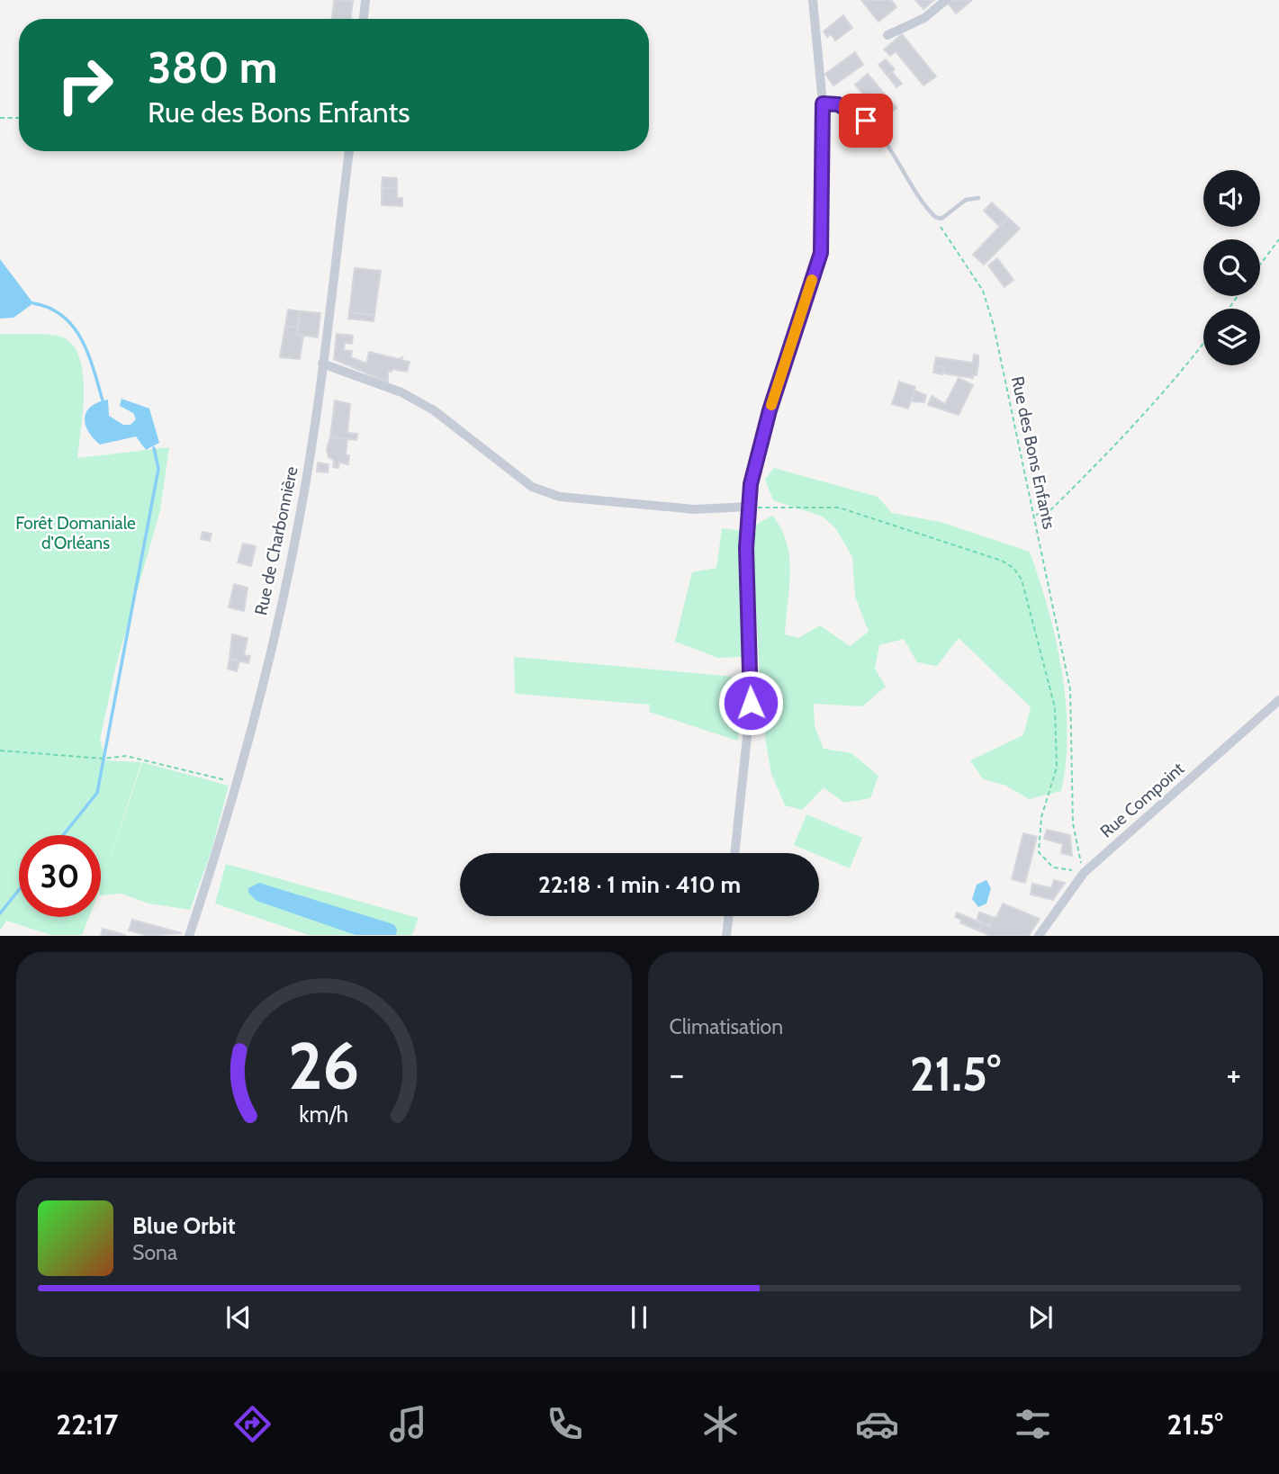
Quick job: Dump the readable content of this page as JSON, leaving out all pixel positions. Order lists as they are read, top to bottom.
{
  "streets": {
    "street": ["Rue de Charbonnière", "Rue Compoint"],
    "path": ["Rue des Bons Enfants"]
  },
  "parks": ["Forêt Domaniale d'Orléans"],
  "page": {
    "turn": ["380 m", "Rue des Bons Enfants"],
    "limit": "30",
    "trip": "22:18 · 1 min · 410 m",
    "tile": "Climatisation",
    "heat": ["−", "21.5°", "+"],
    "song": ["Blue Orbit", "Sona"],
    "tabs": ["22:17", "21.5°"],
    "gauge": ["26", "km/h"]
  }
}
